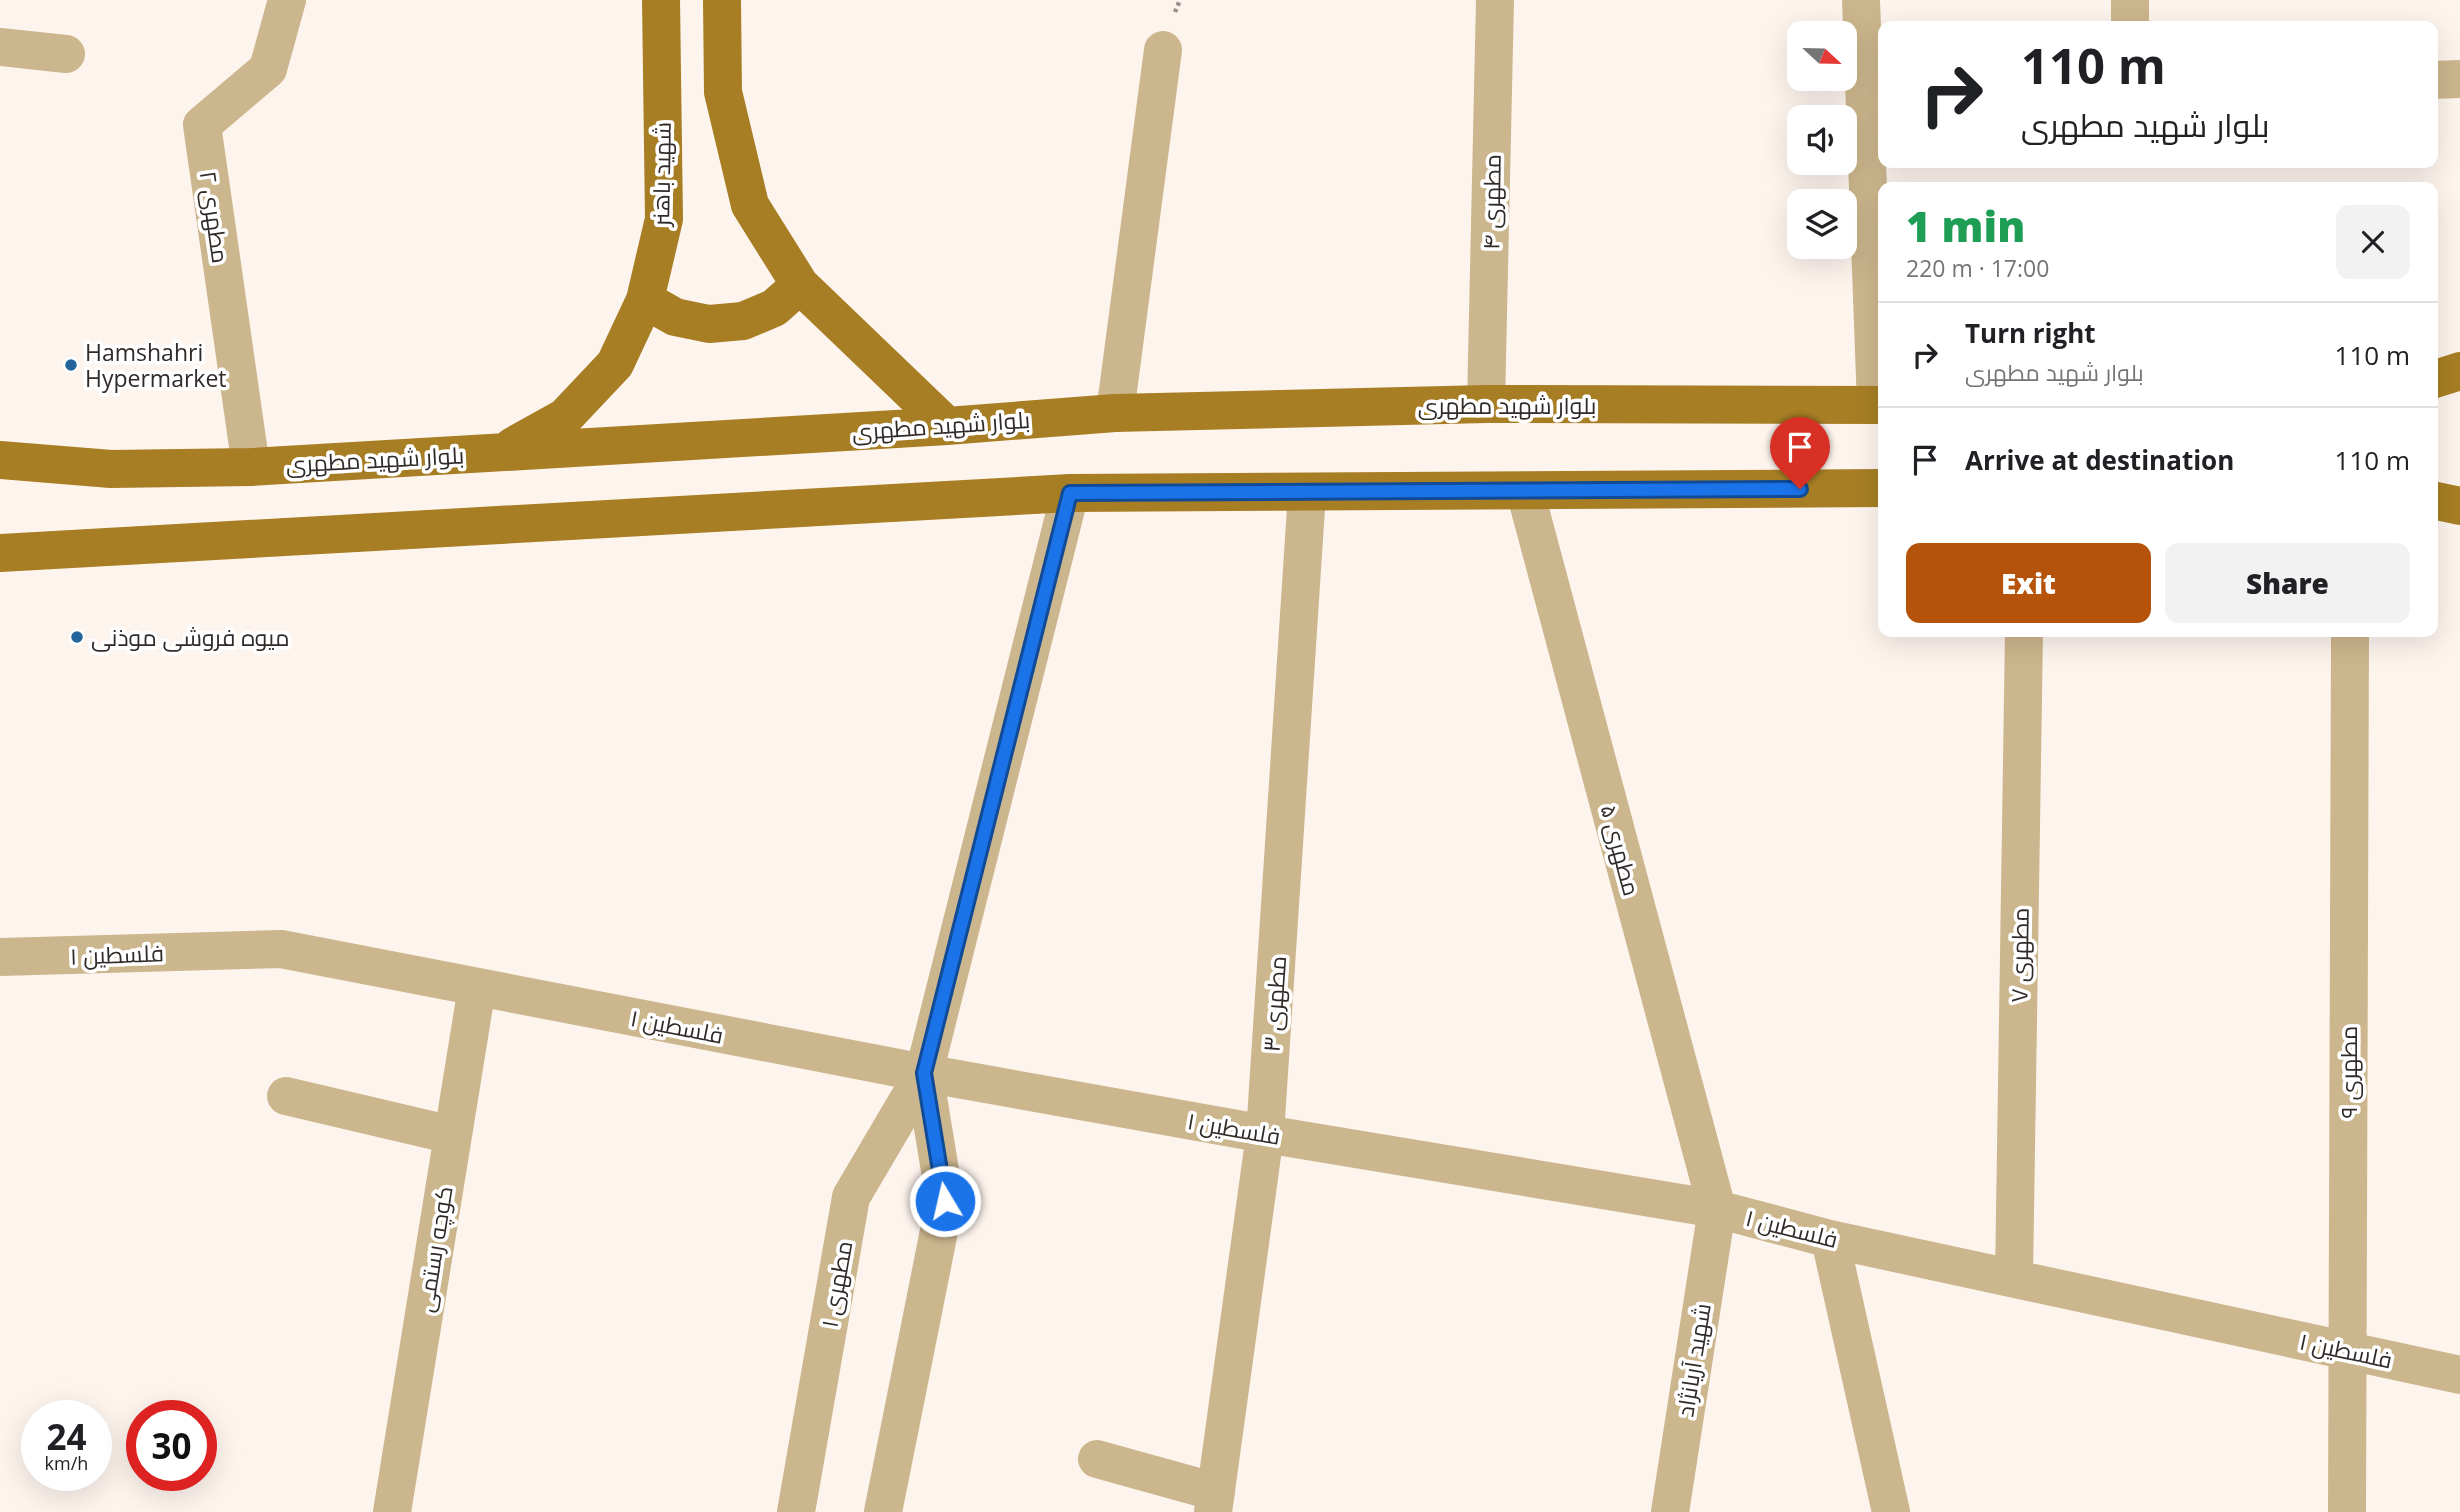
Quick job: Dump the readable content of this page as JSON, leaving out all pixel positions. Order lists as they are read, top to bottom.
{
  "streets": {
    "main road": ["شهید باهنر", "بلوار شهید مطهری"],
    "street": [
      "مطهری ۴",
      "مطهری ۲",
      "مطهری ۵",
      "فلسطین ۱",
      "مطهری ۷",
      "مطهری ۳",
      "مطهری ۹",
      "کوچه رستمی",
      "مطهری ۱",
      "شهید آریانژاد"
    ]
  },
  "crossings": [
    ["شهید باهنر", "بلوار شهید مطهری"],
    ["مطهری ۴", "بلوار شهید مطهری"],
    ["مطهری ۲", "بلوار شهید مطهری"],
    ["مطهری ۵", "فلسطین ۱"],
    ["مطهری ۵", "شهید آریانژاد"],
    ["فلسطین ۱", "مطهری ۷"],
    ["فلسطین ۱", "مطهری ۳"],
    ["فلسطین ۱", "مطهری ۹"],
    ["فلسطین ۱", "کوچه رستمی"],
    ["فلسطین ۱", "مطهری ۱"],
    ["فلسطین ۱", "شهید آریانژاد"]
  ],
  "places": ["Hamshahri Hypermarket", "میوه فروشی موذنی"],
  "north": "right",
  "page": {
    "turn": ["110 m", "بلوار شهید مطهری"],
    "heading": ["1 min", "220 m · 17:00"],
    "list": [
      {
        "name": "Turn right",
        "note": "بلوار شهید مطهری",
        "value": "110 m"
      },
      {
        "name": "Arrive at destination",
        "value": "110 m"
      }
    ],
    "buttons": ["Exit", "Share"],
    "speed": "24 km/h",
    "limit": "30"
  }
}
